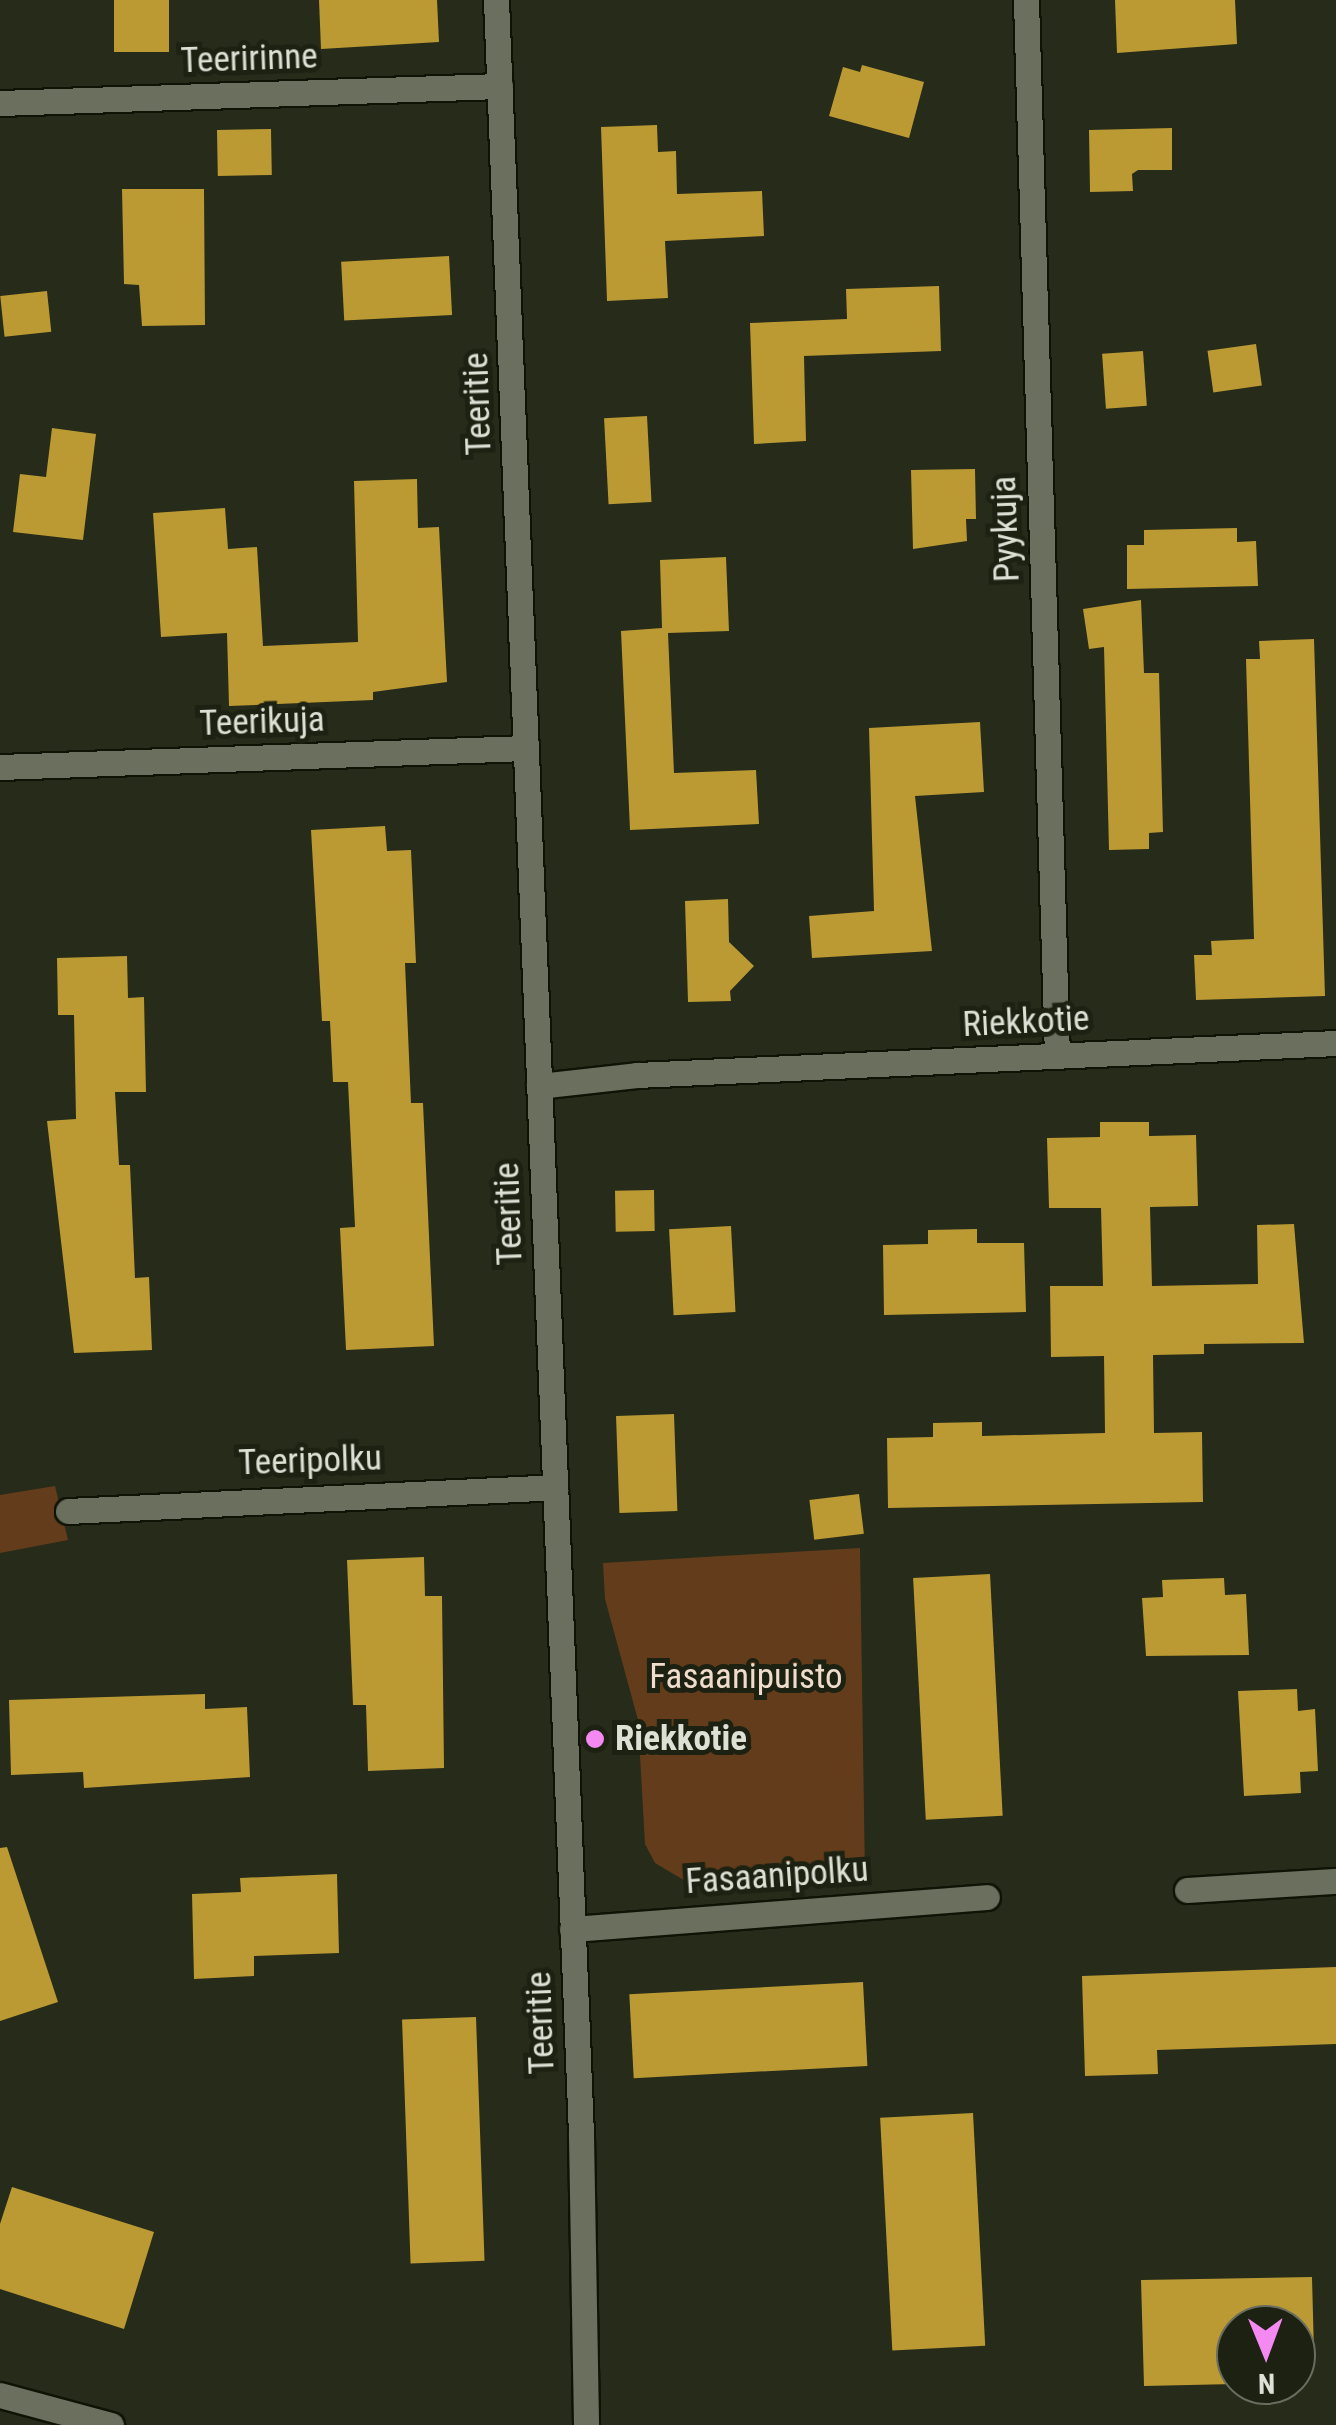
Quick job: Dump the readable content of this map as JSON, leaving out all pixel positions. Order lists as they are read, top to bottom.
{
  "streets": {
    "street": [
      "Teeririnne",
      "Teeritie",
      "Pyykuja",
      "Teerikuja",
      "Riekkotie",
      "Teeripolku",
      "Fasaanipolku"
    ]
  },
  "crossings": [
    ["Teeririnne", "Teeritie"],
    ["Teeritie", "Teerikuja"],
    ["Teeritie", "Riekkotie"],
    ["Teeritie", "Teeripolku"],
    ["Teeritie", "Fasaanipolku"],
    ["Pyykuja", "Riekkotie"]
  ],
  "parks": ["Fasaanipuisto"],
  "places": ["Riekkotie"],
  "north": "bottom"
}
